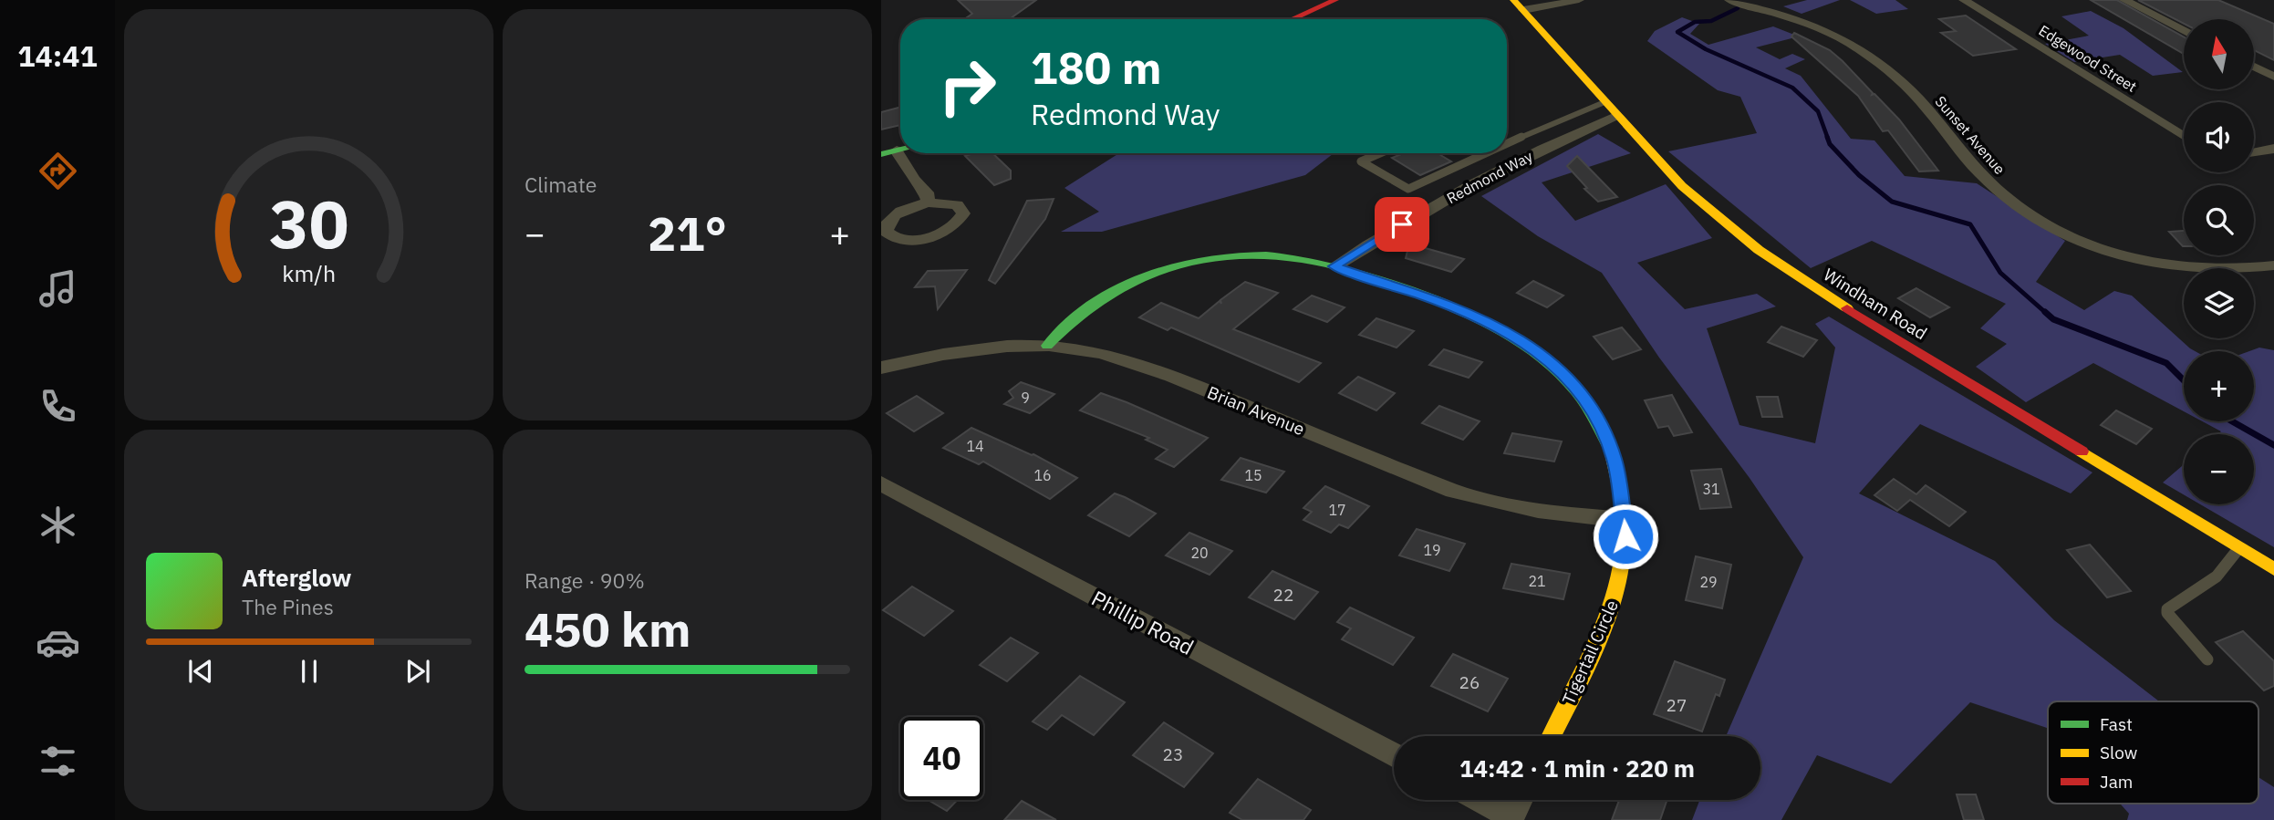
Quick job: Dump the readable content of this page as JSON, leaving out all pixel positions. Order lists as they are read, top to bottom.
{
  "streets": {
    "street": [
      "Edgewood Street",
      "Sunset Avenue",
      "Redmond Way",
      "Windham Road",
      "Brian Avenue",
      "Phillip Road",
      "Tigertail Circle"
    ]
  },
  "crossings": [
    ["Redmond Way", "Windham Road"],
    ["Redmond Way", "Tigertail Circle"],
    ["Brian Avenue", "Tigertail Circle"]
  ],
  "house_numbers": [
    "9",
    "14",
    "16",
    "15",
    "31",
    "17",
    "19",
    "20",
    "21",
    "29",
    "22",
    "26",
    "27",
    "23"
  ],
  "legend": ["Fast", "Slow", "Jam"],
  "north": "top",
  "page": {
    "tabs": "14:41",
    "tile": [
      "Climate",
      ["Range · 90%", "450 km"]
    ],
    "map_buttons": ["+", "−"],
    "turn": ["180 m", "Redmond Way"],
    "heat": ["−", "21°", "+"],
    "song": ["Afterglow", "The Pines"],
    "limit": "40",
    "trip": "14:42 · 1 min · 220 m",
    "gauge": ["30", "km/h"]
  }
}
